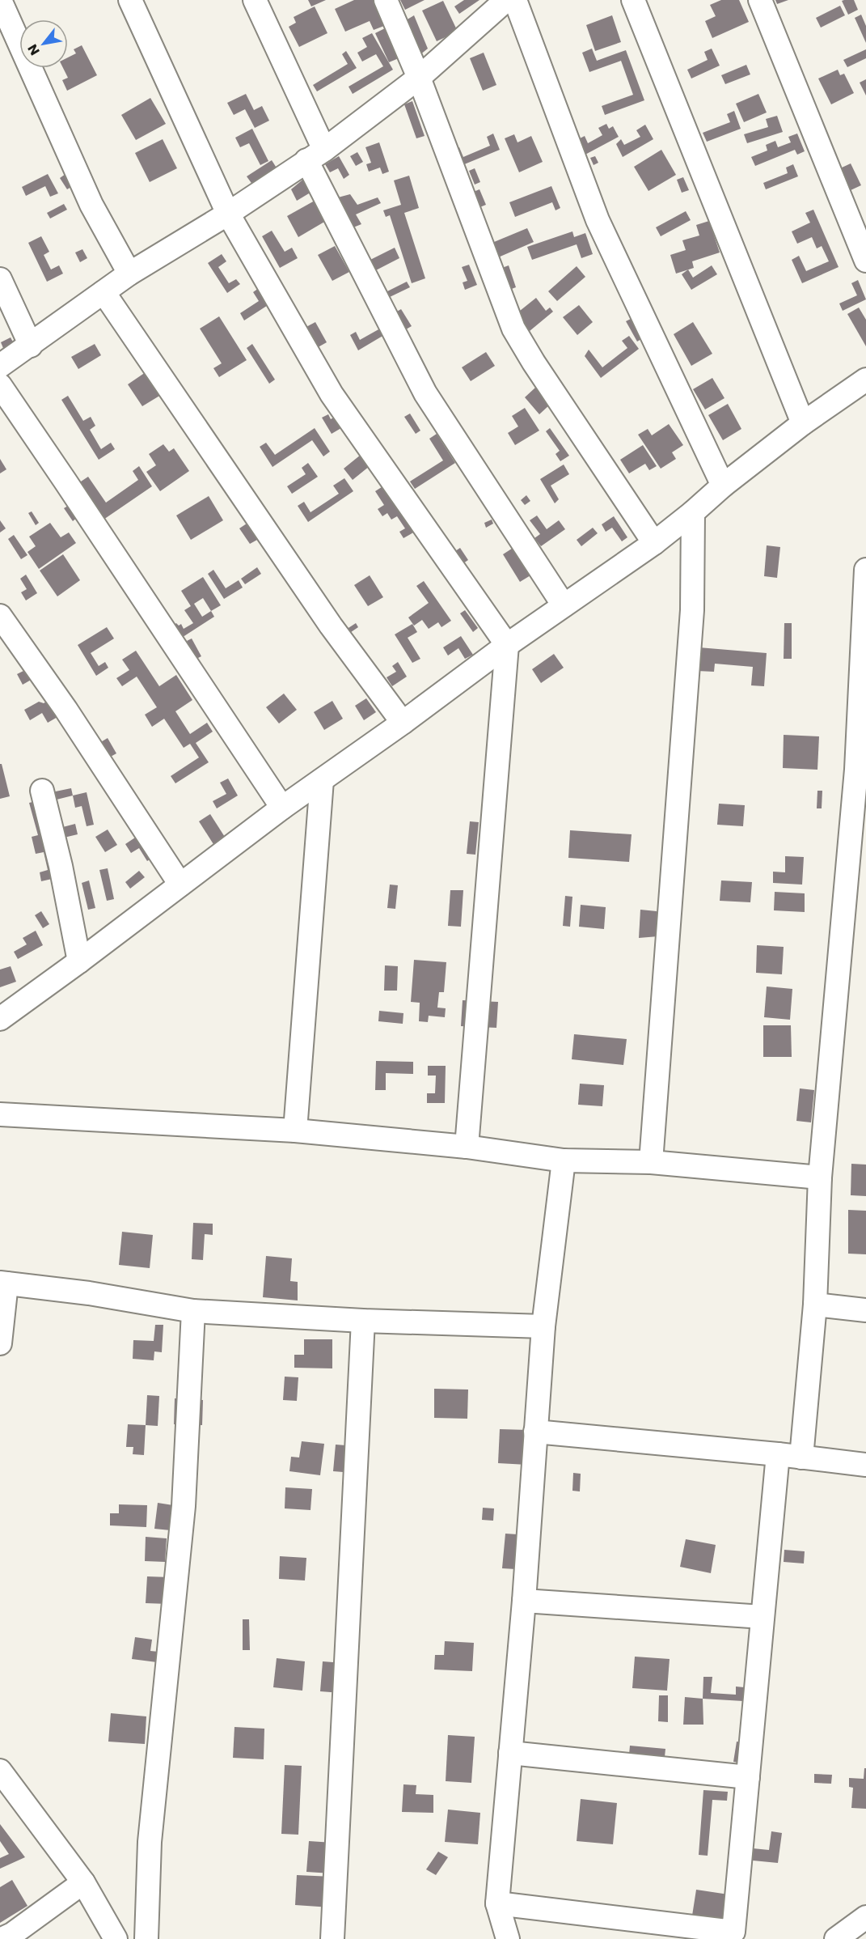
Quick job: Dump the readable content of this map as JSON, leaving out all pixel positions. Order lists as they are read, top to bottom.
{
  "north": "bottom left"
}
